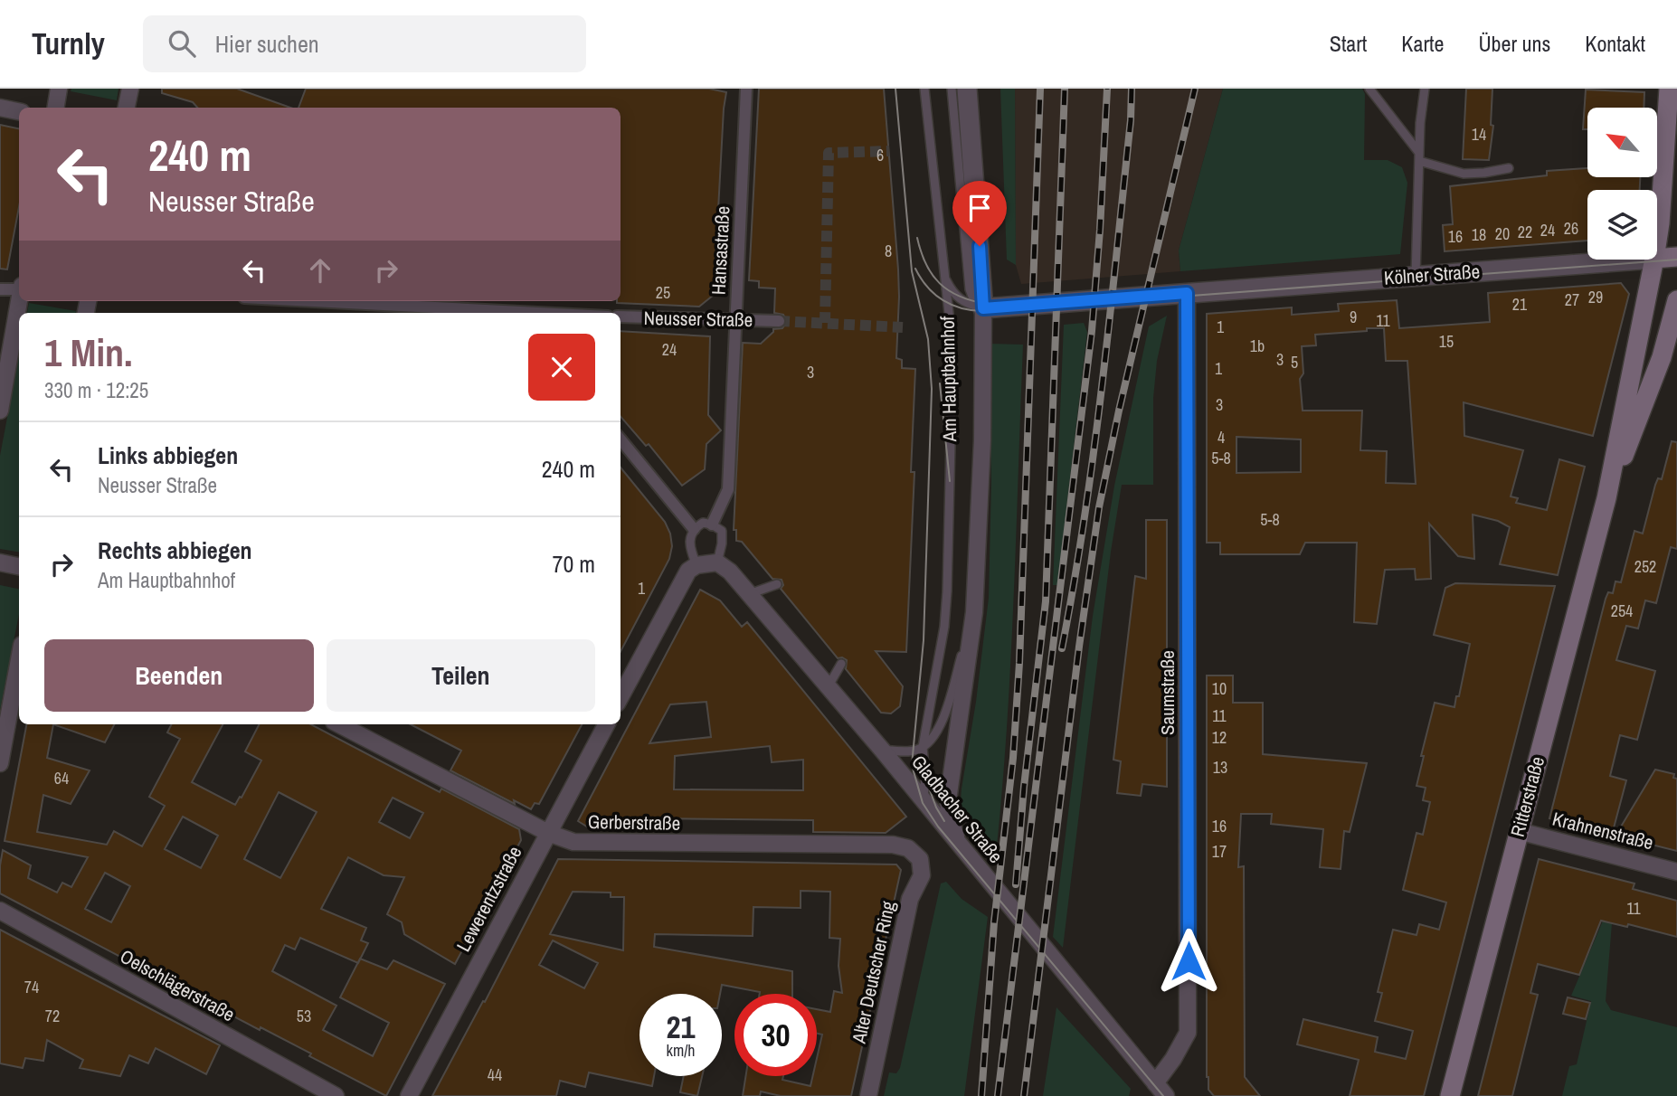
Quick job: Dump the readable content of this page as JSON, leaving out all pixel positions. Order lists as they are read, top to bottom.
{
  "streets": {
    "main road": ["Kölner Straße", "Ritterstraße"],
    "street": [
      "Hansastraße",
      "Neusser Straße",
      "Am Hauptbahnhof",
      "Saumstraße",
      "Gladbacher Straße",
      "Gerberstraße",
      "Krahnenstraße",
      "Lewerentzstraße",
      "Alter Deutscher Ring",
      "Oelschlägerstraße"
    ]
  },
  "crossings": [
    ["Hansastraße", "Neusser Straße"],
    ["Hansastraße", "Gladbacher Straße"],
    ["Kölner Straße", "Saumstraße"],
    ["Am Hauptbahnhof", "Gladbacher Straße"],
    ["Saumstraße", "Gladbacher Straße"],
    ["Ritterstraße", "Krahnenstraße"],
    ["Gerberstraße", "Lewerentzstraße"],
    ["Gerberstraße", "Alter Deutscher Ring"]
  ],
  "house_numbers": [
    "14",
    "6",
    "26",
    "24",
    "22",
    "20",
    "18",
    "16",
    "8",
    "25",
    "29",
    "27",
    "21",
    "9",
    "11",
    "1",
    "15",
    "1b",
    "24",
    "3",
    "5",
    "1",
    "3",
    "3",
    "4",
    "5-8",
    "5-8",
    "252",
    "1",
    "254",
    "10",
    "11",
    "12",
    "13",
    "64",
    "16",
    "17",
    "11",
    "74",
    "72",
    "53",
    "44"
  ],
  "north": "top left",
  "page": {
    "header": "Turnly",
    "search": "Hier suchen",
    "nav": [
      "Start",
      "Karte",
      "Über uns",
      "Kontakt"
    ],
    "turn": ["240 m", "Neusser Straße"],
    "heading": ["1 Min.", "330 m · 12:25"],
    "list": [
      {
        "name": "Links abbiegen",
        "note": "Neusser Straße",
        "value": "240 m"
      },
      {
        "name": "Rechts abbiegen",
        "note": "Am Hauptbahnhof",
        "value": "70 m"
      }
    ],
    "buttons": ["Beenden", "Teilen"],
    "speed": "21 km/h",
    "limit": "30"
  }
}
